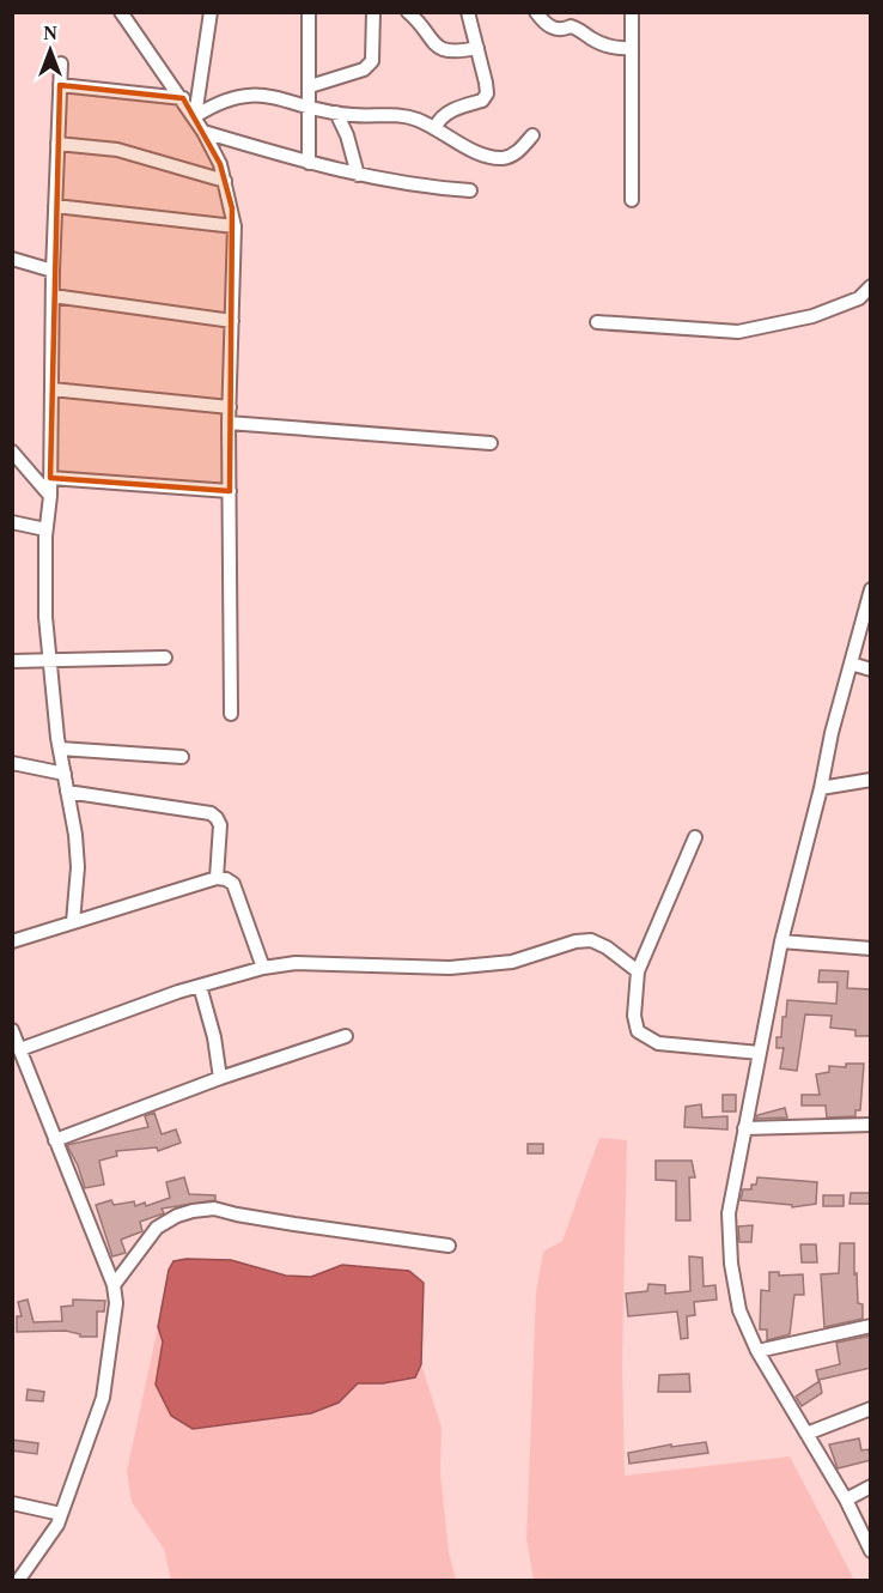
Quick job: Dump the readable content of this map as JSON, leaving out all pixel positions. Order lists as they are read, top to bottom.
{
  "north": "top"
}
